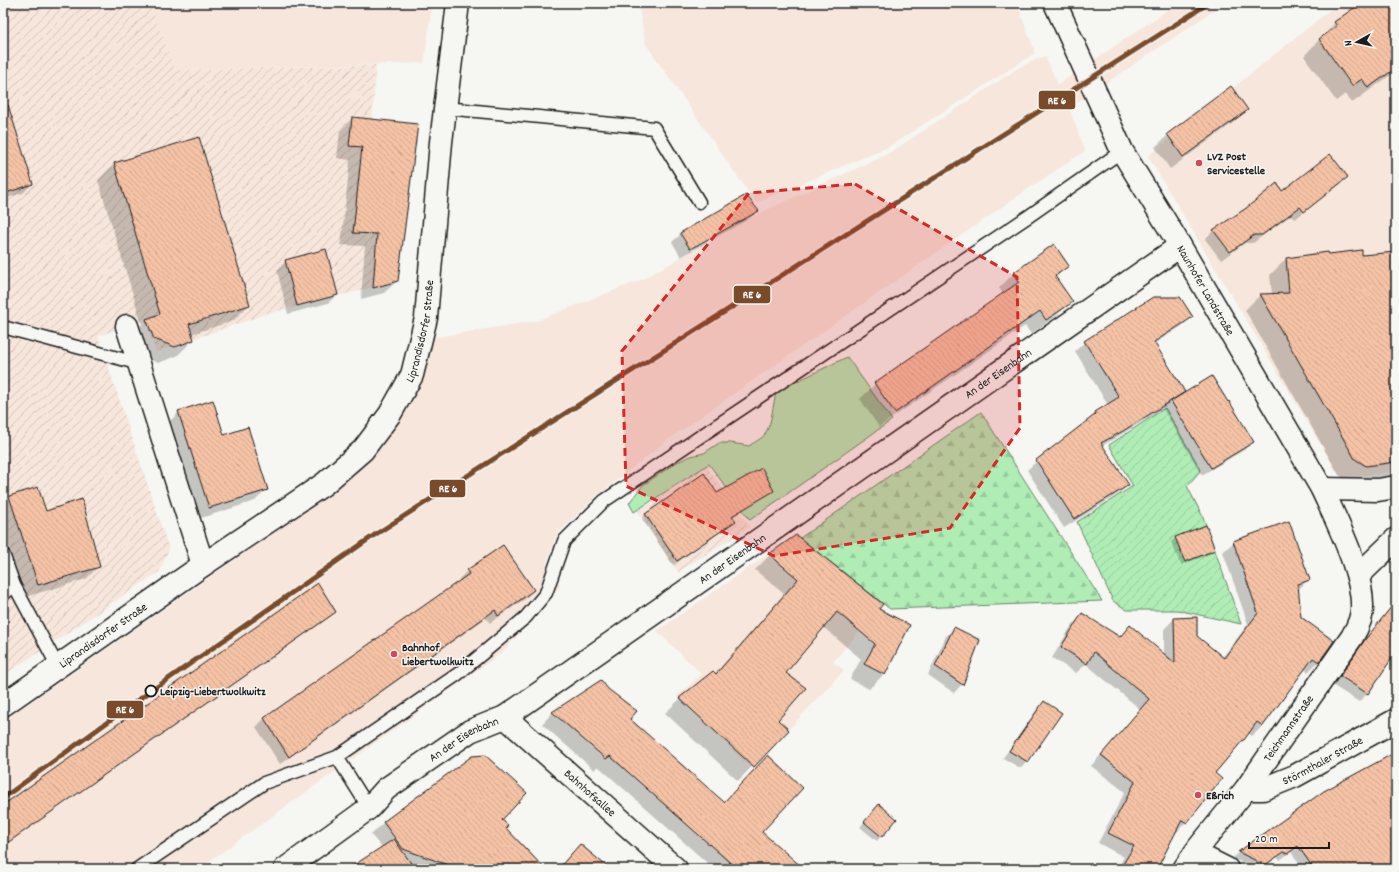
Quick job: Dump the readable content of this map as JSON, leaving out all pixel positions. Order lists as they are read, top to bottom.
{
  "streets": {
    "street": [
      "Naunhofer Landstraße",
      "Liprandisdorfer Straße",
      "An der Eisenbahn",
      "Teichmannstraße",
      "Störmthaler Straße",
      "Bahnhofsallee"
    ]
  },
  "crossings": [
    ["Naunhofer Landstraße", "An der Eisenbahn"],
    ["Naunhofer Landstraße", "Teichmannstraße"],
    ["An der Eisenbahn", "Bahnhofsallee"],
    ["Teichmannstraße", "Störmthaler Straße"]
  ],
  "places": [
    "LVZ Post Servicestelle",
    "Bahnhof Liebertwolkwitz",
    "Leipzig-Liebertwolkwitz",
    "Eßrich"
  ],
  "scale_bar": "20 m",
  "north": "left"
}
